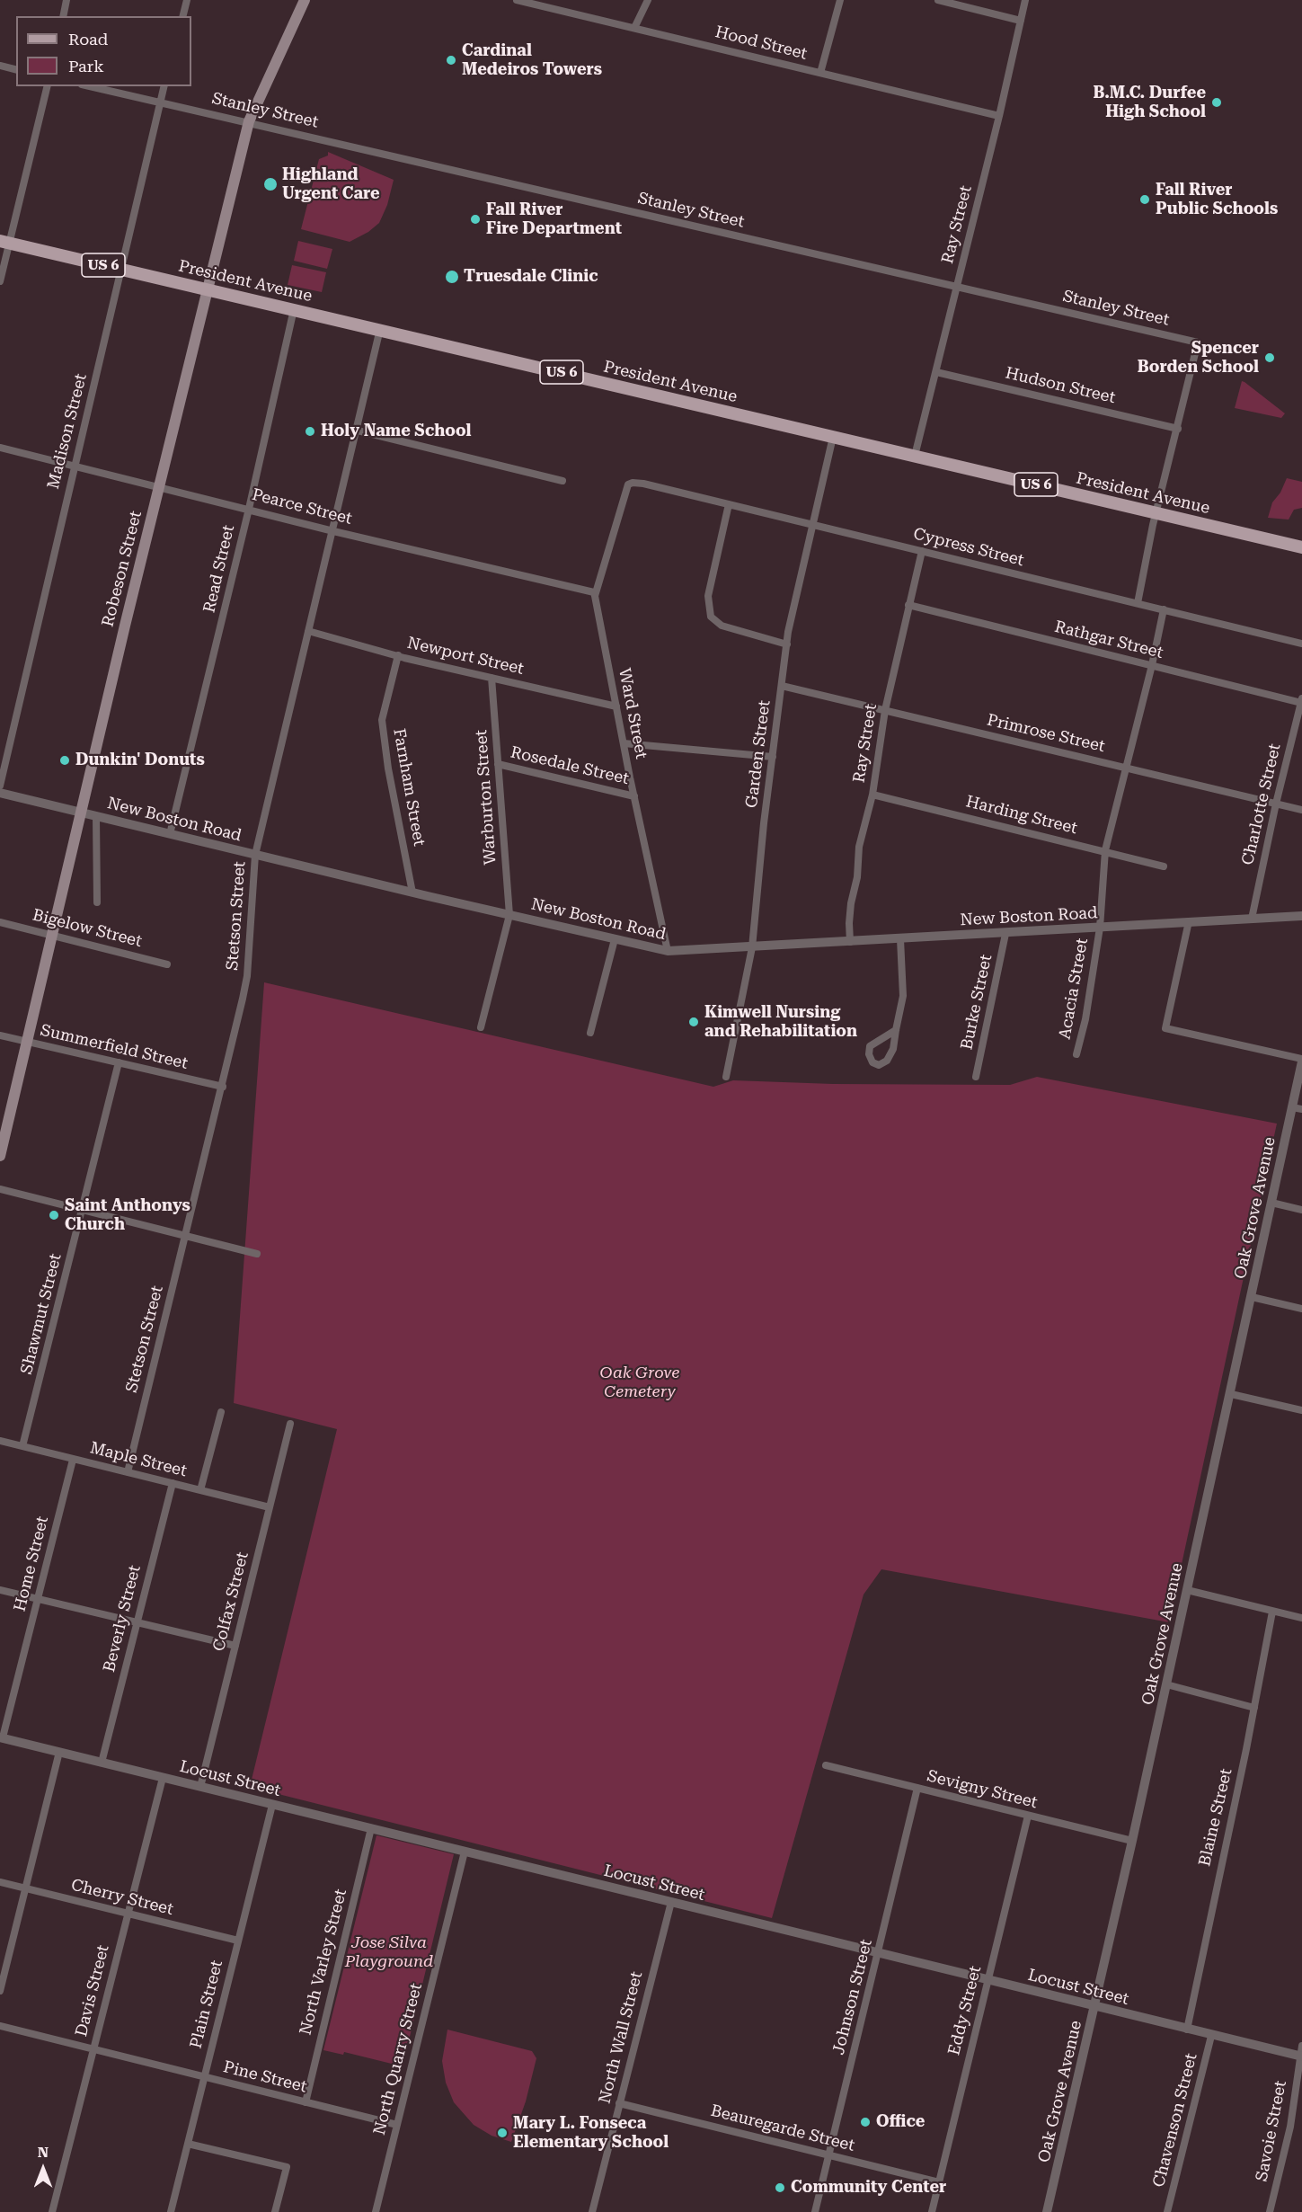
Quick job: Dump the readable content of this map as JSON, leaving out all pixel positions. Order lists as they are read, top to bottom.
{
  "streets": {
    "main road": ["US 6", "President Avenue", "Robeson Street"],
    "street": [
      "Hood Street",
      "Stanley Street",
      "Ray Street",
      "Hudson Street",
      "Madison Street",
      "Pearce Street",
      "Cypress Street",
      "Read Street",
      "Rathgar Street",
      "Newport Street",
      "Ward Street",
      "Primrose Street",
      "Garden Street",
      "Rosedale Street",
      "Farnham Street",
      "Warburton Street",
      "Charlotte Street",
      "Harding Street",
      "New Boston Road",
      "Stetson Street",
      "Bigelow Street",
      "Acacia Street",
      "Burke Street",
      "Summerfield Street",
      "Oak Grove Avenue",
      "Shawmut Street",
      "Maple Street",
      "Home Street",
      "Colfax Street",
      "Beverly Street",
      "Locust Street",
      "Sevigny Street",
      "Blaine Street",
      "Cherry Street",
      "North Varley Street",
      "Davis Street",
      "Johnson Street",
      "Plain Street",
      "Eddy Street",
      "North Wall Street",
      "North Quarry Street",
      "Pine Street",
      "Chavenson Street",
      "Beauregarde Street",
      "Savoie Street"
    ]
  },
  "crossings": [
    ["Hood Street", "Ray Street"],
    ["Stanley Street", "Ray Street"],
    ["Stanley Street", "Hudson Street"],
    ["Stanley Street", "Madison Street"],
    ["Stanley Street", "Robeson Street"],
    ["Ray Street", "President Avenue"],
    ["Ray Street", "Hudson Street"],
    ["Ray Street", "Cypress Street"],
    ["Ray Street", "Rathgar Street"],
    ["Ray Street", "Primrose Street"],
    ["Ray Street", "Harding Street"],
    ["Ray Street", "New Boston Road"],
    ["President Avenue", "Madison Street"],
    ["President Avenue", "Robeson Street"],
    ["President Avenue", "Read Street"],
    ["President Avenue", "Garden Street"],
    ["President Avenue", "Stetson Street"],
    ["Madison Street", "Pearce Street"],
    ["Pearce Street", "Robeson Street"],
    ["Pearce Street", "Read Street"],
    ["Pearce Street", "Ward Street"],
    ["Pearce Street", "Stetson Street"],
    ["Cypress Street", "Ward Street"],
    ["Cypress Street", "Garden Street"],
    ["Cypress Street", "Acacia Street"],
    ["Robeson Street", "New Boston Road"],
    ["Robeson Street", "Bigelow Street"],
    ["Robeson Street", "Summerfield Street"],
    ["Read Street", "New Boston Road"],
    ["Rathgar Street", "Charlotte Street"],
    ["Rathgar Street", "Acacia Street"],
    ["Newport Street", "Ward Street"],
    ["Newport Street", "Farnham Street"],
    ["Newport Street", "Warburton Street"],
    ["Newport Street", "Stetson Street"],
    ["Ward Street", "Rosedale Street"],
    ["Ward Street", "New Boston Road"],
    ["Primrose Street", "Garden Street"],
    ["Primrose Street", "Charlotte Street"],
    ["Primrose Street", "Acacia Street"],
    ["Garden Street", "New Boston Road"],
    ["Rosedale Street", "Warburton Street"],
    ["Farnham Street", "New Boston Road"],
    ["Warburton Street", "New Boston Road"],
    ["Charlotte Street", "New Boston Road"],
    ["Harding Street", "Acacia Street"],
    ["New Boston Road", "Stetson Street"],
    ["New Boston Road", "Acacia Street"],
    ["New Boston Road", "Burke Street"],
    ["Stetson Street", "Summerfield Street"],
    ["Stetson Street", "Maple Street"],
    ["Summerfield Street", "Shawmut Street"],
    ["Oak Grove Avenue", "Locust Street"],
    ["Oak Grove Avenue", "Sevigny Street"],
    ["Shawmut Street", "Maple Street"],
    ["Maple Street", "Home Street"],
    ["Maple Street", "Colfax Street"],
    ["Maple Street", "Beverly Street"],
    ["Home Street", "Locust Street"],
    ["Colfax Street", "Locust Street"],
    ["Beverly Street", "Locust Street"],
    ["Locust Street", "Blaine Street"],
    ["Locust Street", "North Varley Street"],
    ["Locust Street", "Davis Street"],
    ["Locust Street", "Johnson Street"],
    ["Locust Street", "Plain Street"],
    ["Locust Street", "Eddy Street"],
    ["Locust Street", "North Wall Street"],
    ["Locust Street", "North Quarry Street"],
    ["Locust Street", "Chavenson Street"],
    ["Locust Street", "Savoie Street"],
    ["Sevigny Street", "Johnson Street"],
    ["Sevigny Street", "Eddy Street"],
    ["Cherry Street", "Davis Street"],
    ["Cherry Street", "Plain Street"],
    ["North Varley Street", "Pine Street"],
    ["Davis Street", "Pine Street"],
    ["Johnson Street", "Beauregarde Street"],
    ["Plain Street", "Pine Street"],
    ["Eddy Street", "Beauregarde Street"],
    ["North Wall Street", "Beauregarde Street"],
    ["North Quarry Street", "Pine Street"]
  ],
  "parks": ["Oak Grove Cemetery", "Jose Silva Playground"],
  "places": [
    "Cardinal Medeiros Towers",
    "B.M.C. Durfee High School",
    "Highland Urgent Care",
    "Fall River Public Schools",
    "Fall River Fire Department",
    "Truesdale Clinic",
    "Spencer Borden School",
    "Holy Name School",
    "Dunkin' Donuts",
    "Kimwell Nursing and Rehabilitation",
    "Saint Anthonys Church",
    "Office",
    "Mary L. Fonseca Elementary School",
    "Community Center"
  ],
  "legend": ["Road", "Park"],
  "north": "top"
}
